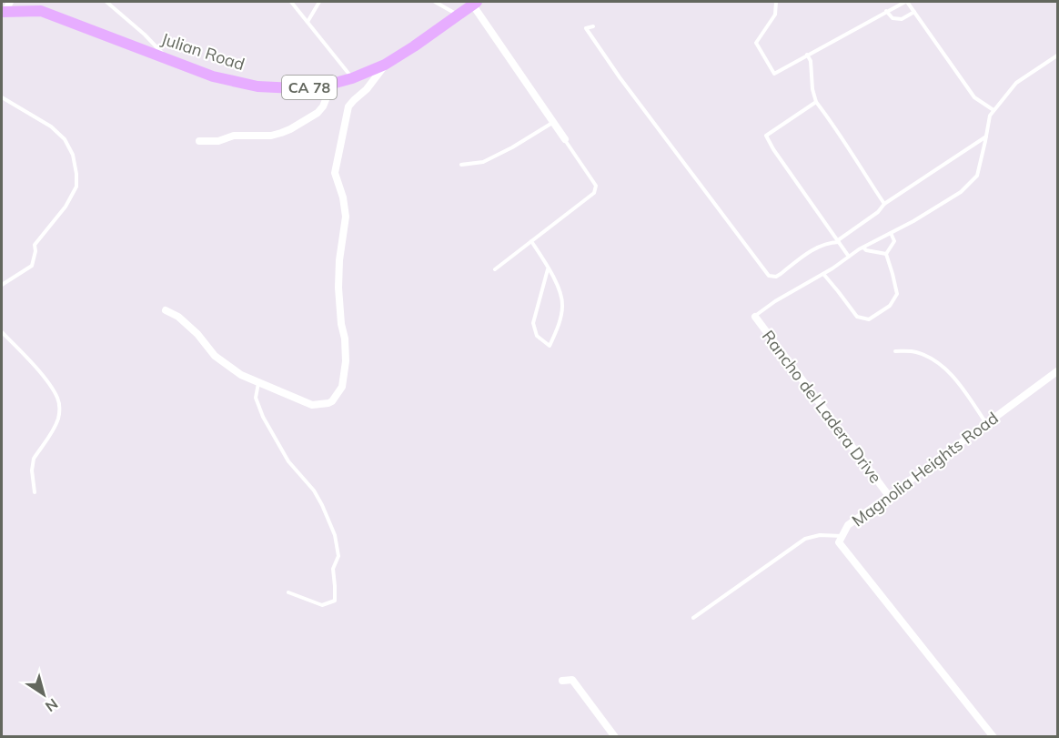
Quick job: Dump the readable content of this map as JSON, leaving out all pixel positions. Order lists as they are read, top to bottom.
{
  "streets": {
    "main road": ["Julian Road", "CA 78"],
    "street": ["Rancho del Ladera Drive", "Magnolia Heights Road"]
  },
  "crossings": [
    ["Rancho del Ladera Drive", "Magnolia Heights Road"]
  ],
  "north": "bottom right"
}
